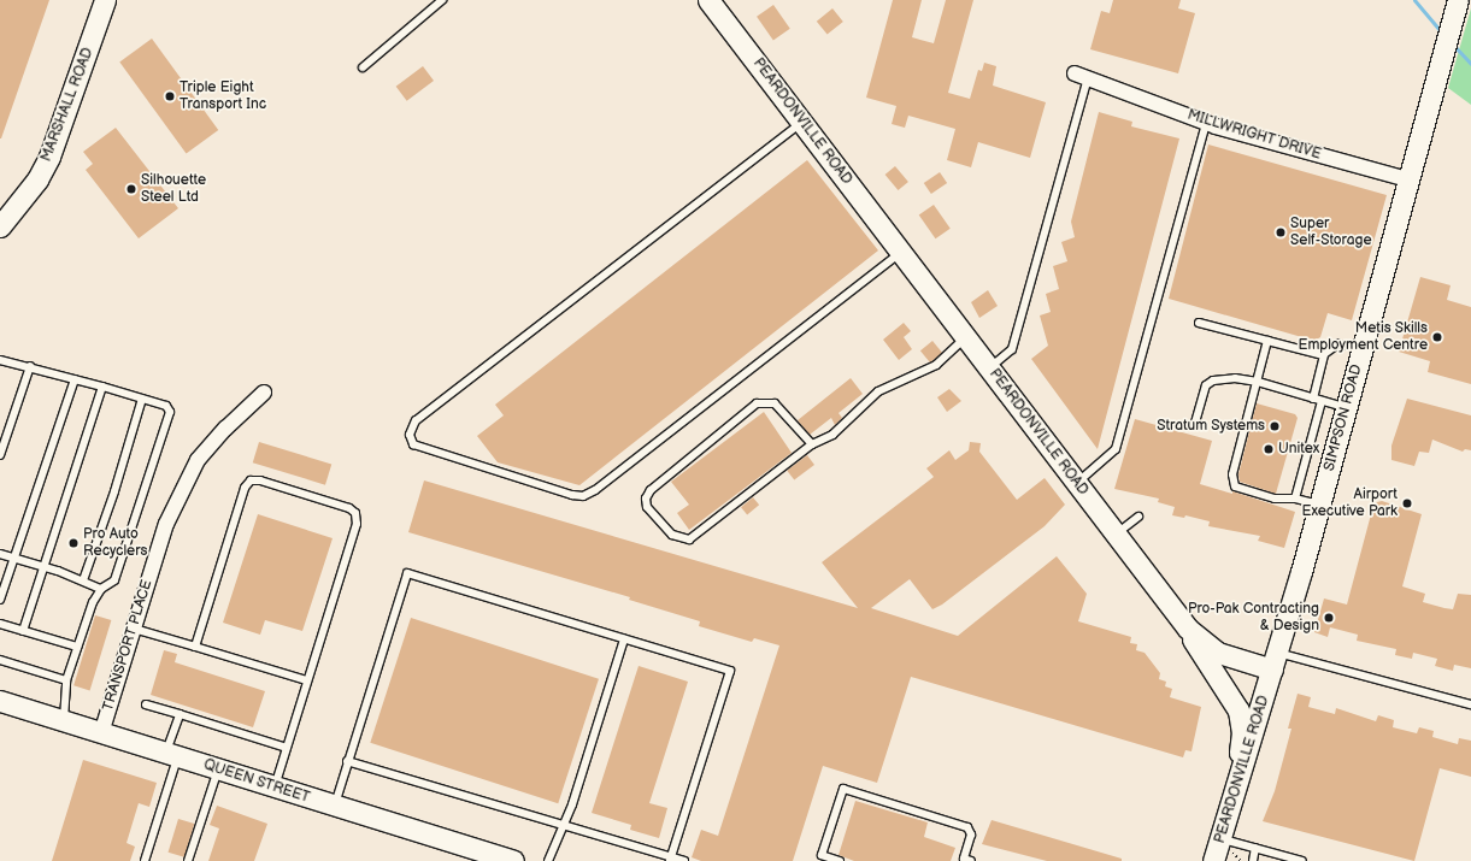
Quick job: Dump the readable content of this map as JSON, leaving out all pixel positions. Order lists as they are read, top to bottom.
{
  "streets": {
    "street": [
      "MARSHALL ROAD",
      "PEARDONVILLE ROAD",
      "MILLWRIGHT DRIVE",
      "SIMPSON ROAD",
      "TRANSPORT PLACE",
      "QUEEN STREET"
    ]
  },
  "crossings": [
    ["PEARDONVILLE ROAD", "SIMPSON ROAD"],
    ["MILLWRIGHT DRIVE", "SIMPSON ROAD"],
    ["TRANSPORT PLACE", "QUEEN STREET"]
  ],
  "places": [
    "Triple Eight Transport Inc",
    "Silhouette Steel Ltd",
    "Super Self-Storage",
    "Metis Skills Employment Centre",
    "Stratum Systems",
    "Unitex",
    "Airport Executive Park",
    "Pro Auto Recyclers",
    "Pro-Pak Contracting & Design"
  ]
}
